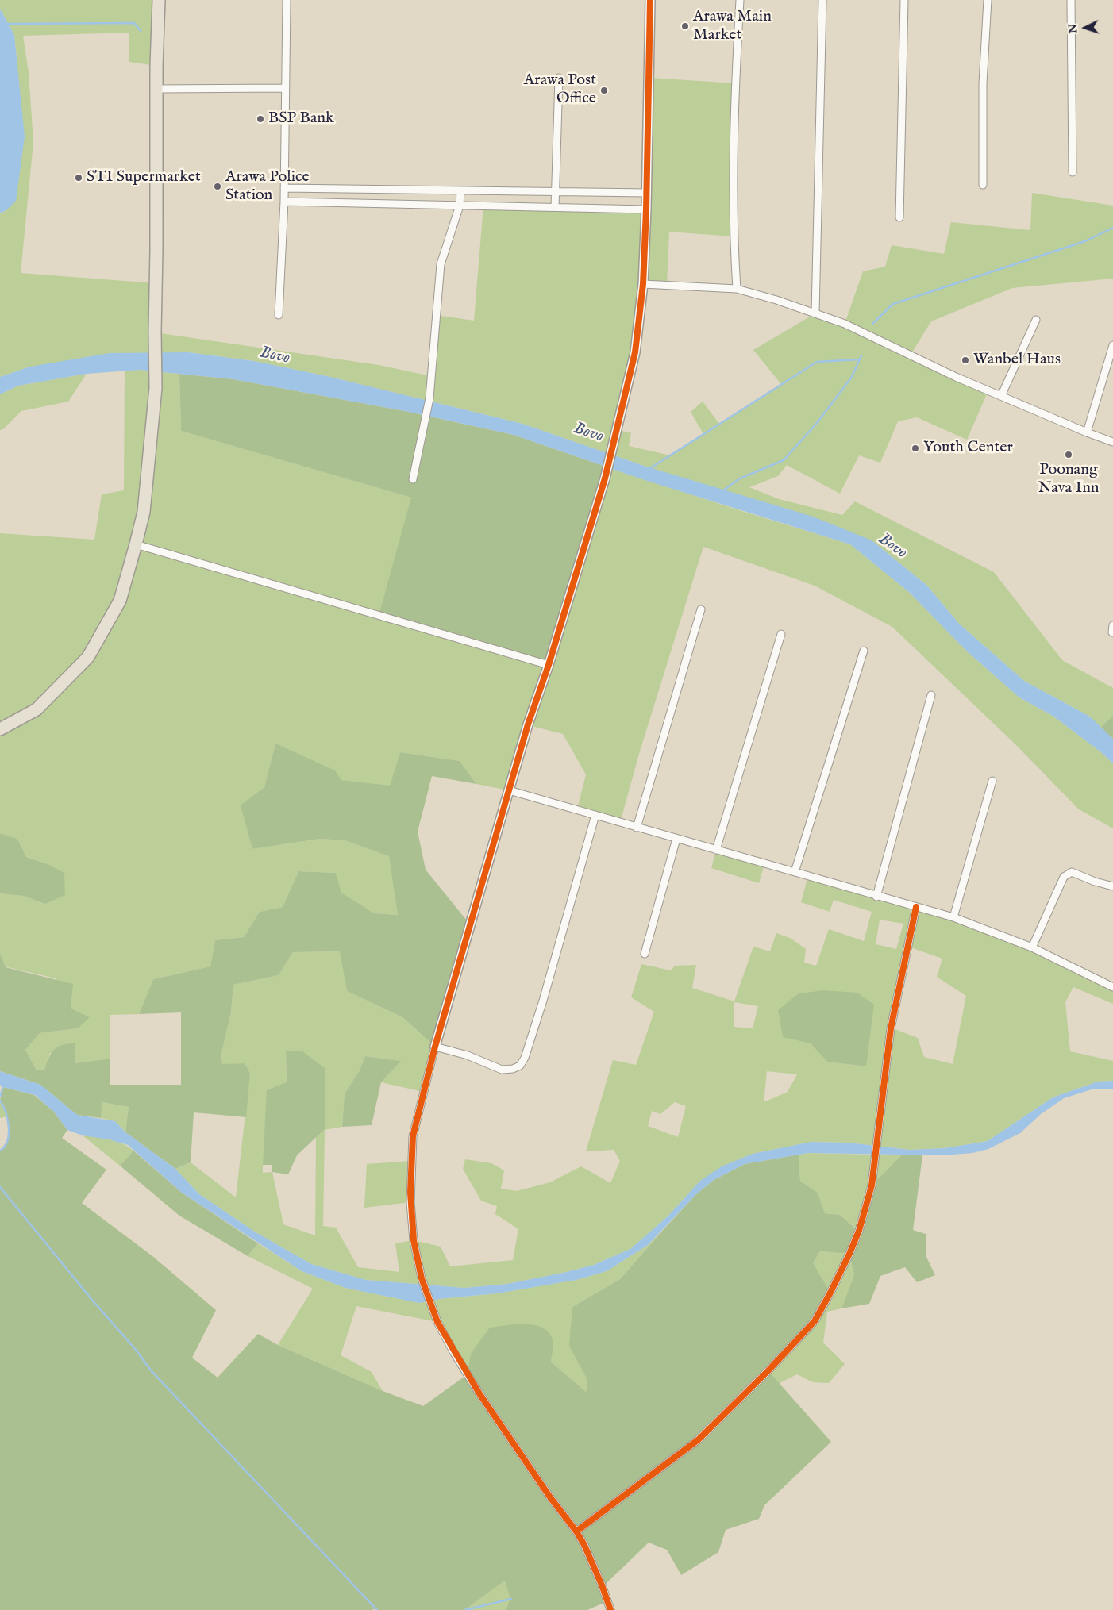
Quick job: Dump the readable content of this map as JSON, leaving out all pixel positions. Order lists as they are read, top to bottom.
{
  "water": ["Bovo"],
  "places": [
    "Arawa Main Market",
    "Arawa Post Office",
    "BSP Bank",
    "STI Supermarket",
    "Arawa Police Station",
    "Wanbel Haus",
    "Youth Center",
    "Poonang Nava Inn"
  ],
  "north": "left"
}
